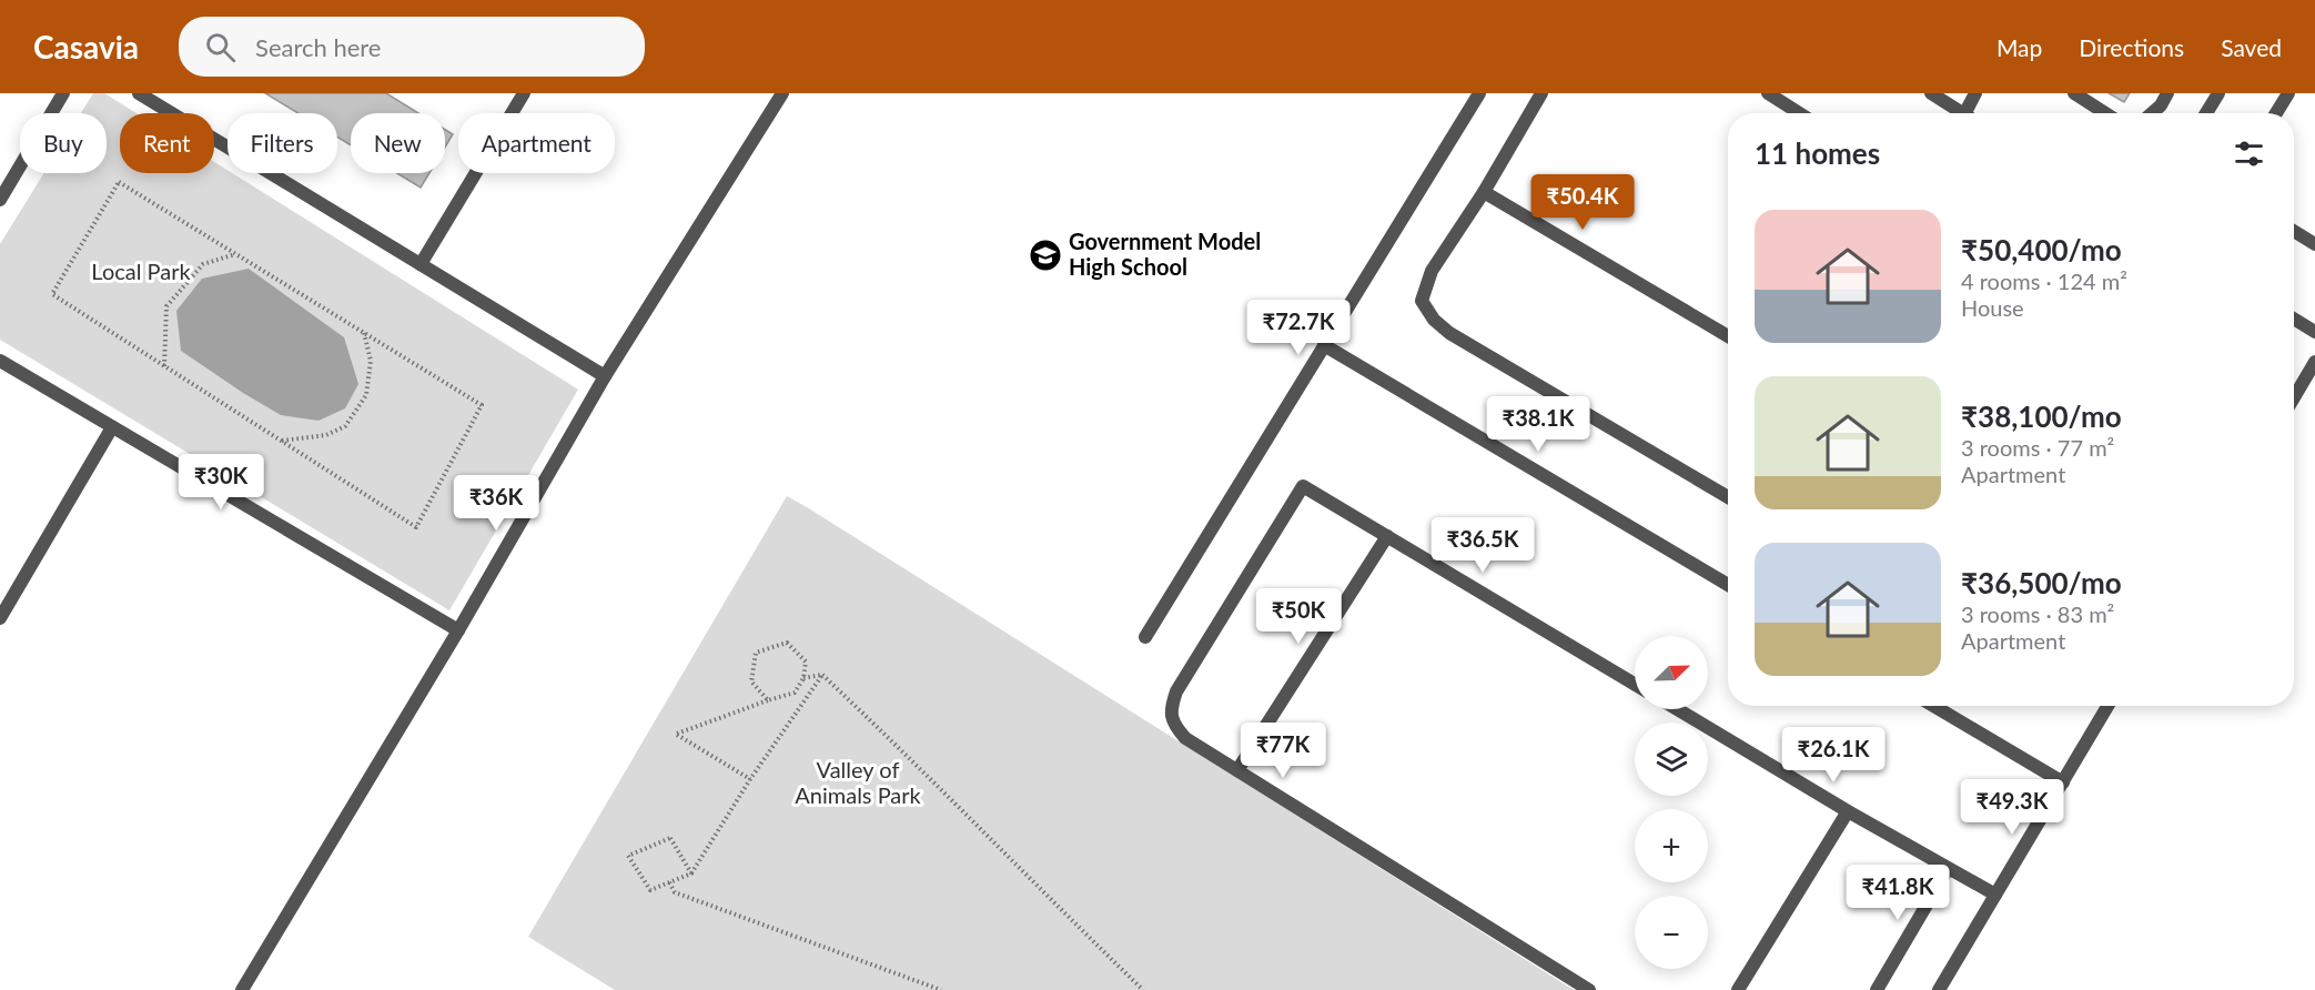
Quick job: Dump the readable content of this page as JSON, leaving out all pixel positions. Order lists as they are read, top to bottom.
{
  "parks": ["Local Park", "Valley of Animals Park"],
  "places": {
    "school or university": ["Government Model High School"]
  },
  "north": "top right",
  "page": {
    "header": "Casavia",
    "search": "Search here",
    "nav": ["Map", "Directions", "Saved"],
    "chip": [
      "Buy",
      "Rent",
      "Filters",
      "New",
      "Apartment"
    ],
    "heading": "11 homes",
    "price": [
      "₹50.4K",
      "₹72.7K",
      "₹38.1K",
      "₹30K",
      "₹36K",
      "₹36.5K",
      "₹50K",
      "₹77K",
      "₹26.1K",
      "₹49.3K",
      "₹41.8K"
    ],
    "list": [
      {
        "name": "₹50,400/mo",
        "note": "4 rooms · 124 m² · House"
      },
      {
        "name": "₹38,100/mo",
        "note": "3 rooms · 77 m² · Apartment"
      },
      {
        "name": "₹36,500/mo",
        "note": "3 rooms · 83 m² · Apartment"
      }
    ],
    "map_buttons": ["+", "−"]
  }
}
